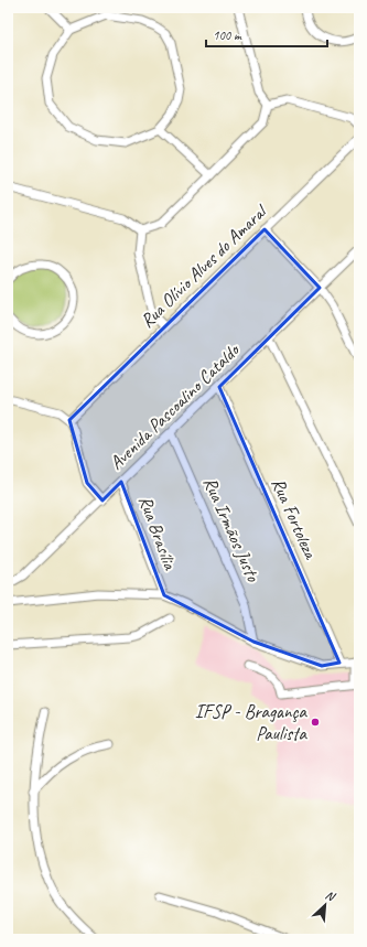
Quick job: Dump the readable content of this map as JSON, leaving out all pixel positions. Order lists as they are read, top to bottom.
{
  "streets": {
    "street": [
      "Rua Olívio Alves do Amaral",
      "Avenida Pascoalino Cataldo",
      "Rua Fortoleza",
      "Rua Irmãos Justo",
      "Rua Brasília"
    ]
  },
  "crossings": [
    ["Avenida Pascoalino Cataldo", "Rua Fortoleza"],
    ["Avenida Pascoalino Cataldo", "Rua Irmãos Justo"],
    ["Avenida Pascoalino Cataldo", "Rua Brasília"]
  ],
  "places": ["IFSP - Bragança Paulista"],
  "scale_bar": "100 m",
  "north": "top right"
}
